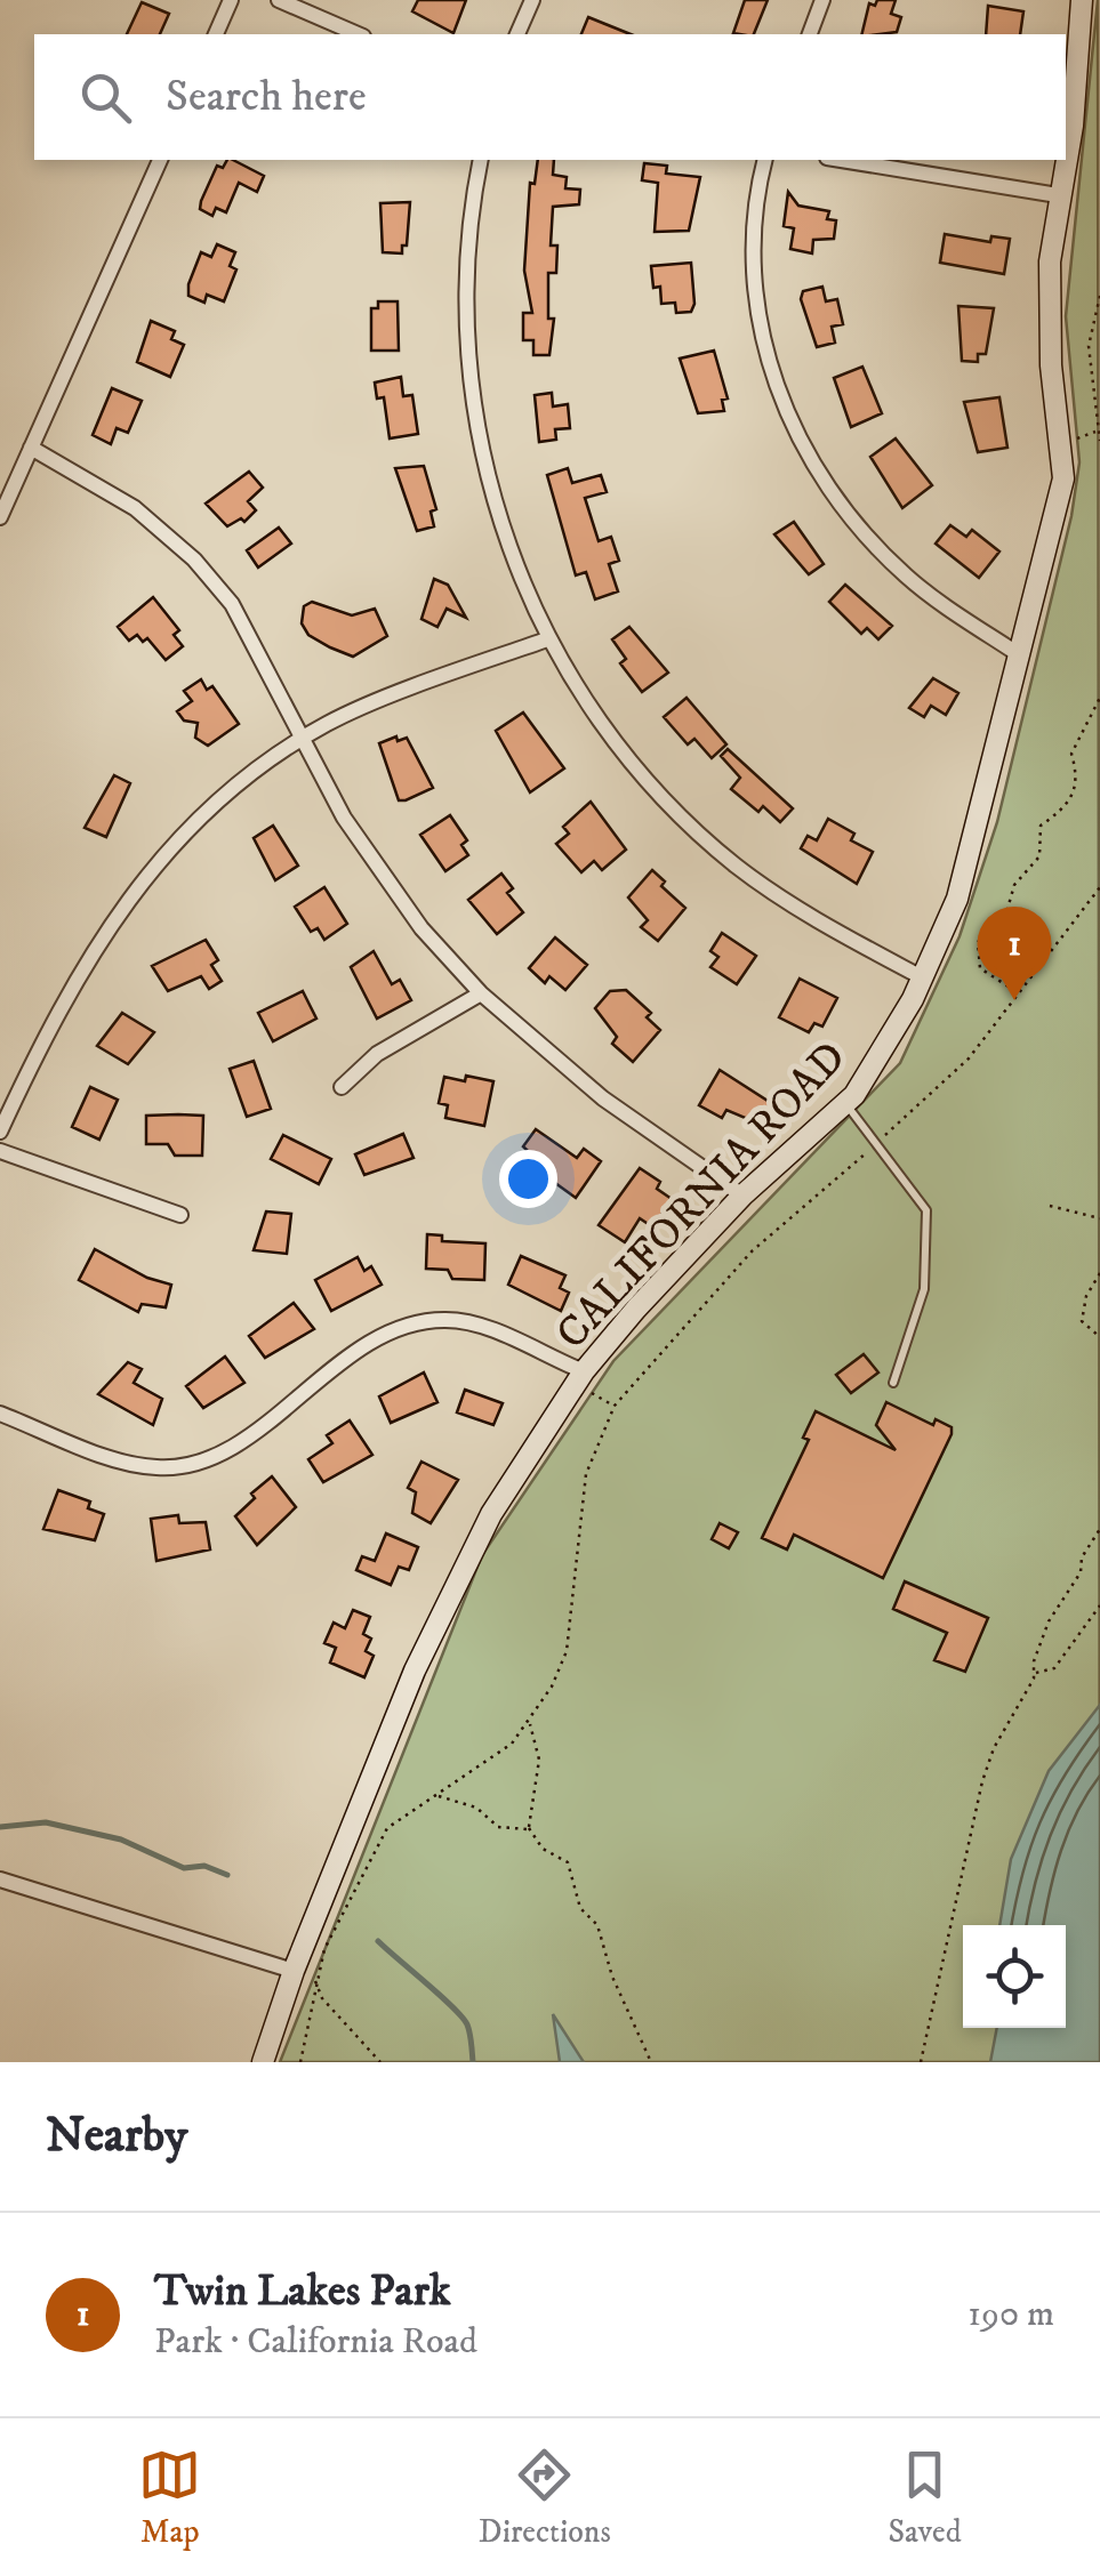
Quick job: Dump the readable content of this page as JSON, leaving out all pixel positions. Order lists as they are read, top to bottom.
{
  "streets": {
    "main road": ["CALIFORNIA ROAD"]
  },
  "page": {
    "search": "Search here",
    "pins": "1",
    "heading": "Nearby",
    "list": [
      {
        "mark": "1",
        "name": "Twin Lakes Park",
        "note": "Park · California Road",
        "value": "190 m"
      }
    ],
    "nav": ["Map", "Directions", "Saved"]
  }
}
